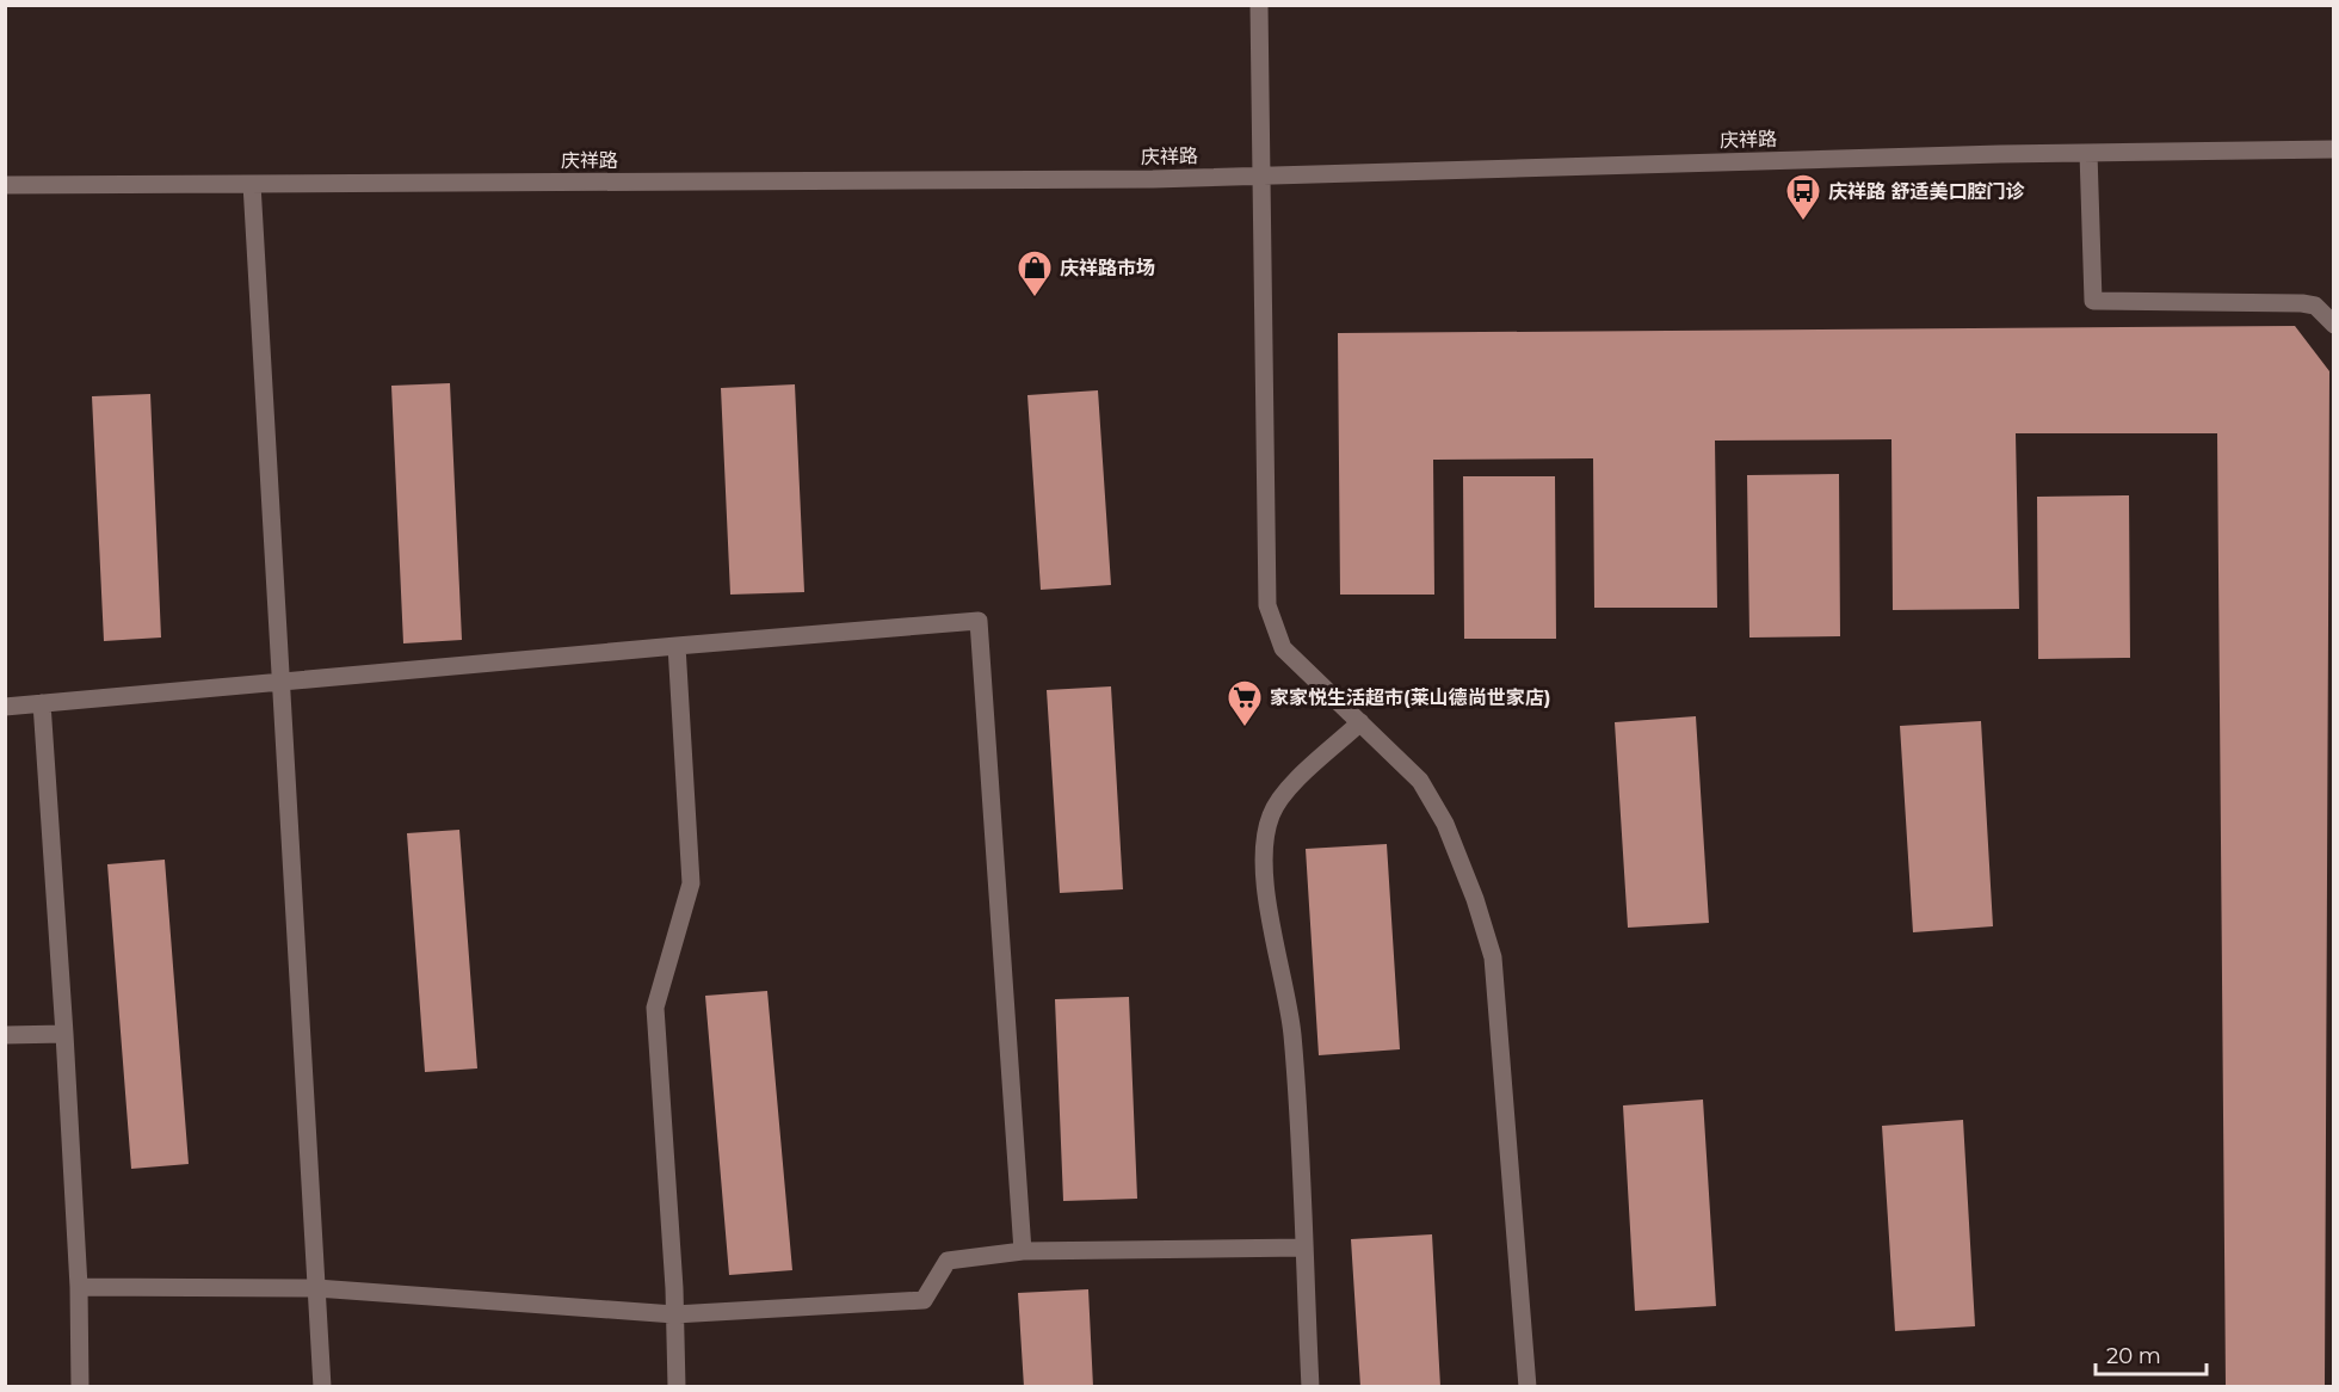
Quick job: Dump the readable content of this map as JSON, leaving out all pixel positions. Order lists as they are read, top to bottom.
{
  "streets": {
    "street": ["庆祥路"]
  },
  "places": {
    "bus stop": ["庆祥路 舒适美口腔门诊"],
    "shop": ["庆祥路市场"],
    "supermarket": ["家家悦生活超市(莱山德尚世家店)"]
  },
  "scale_bar": "20 m"
}
